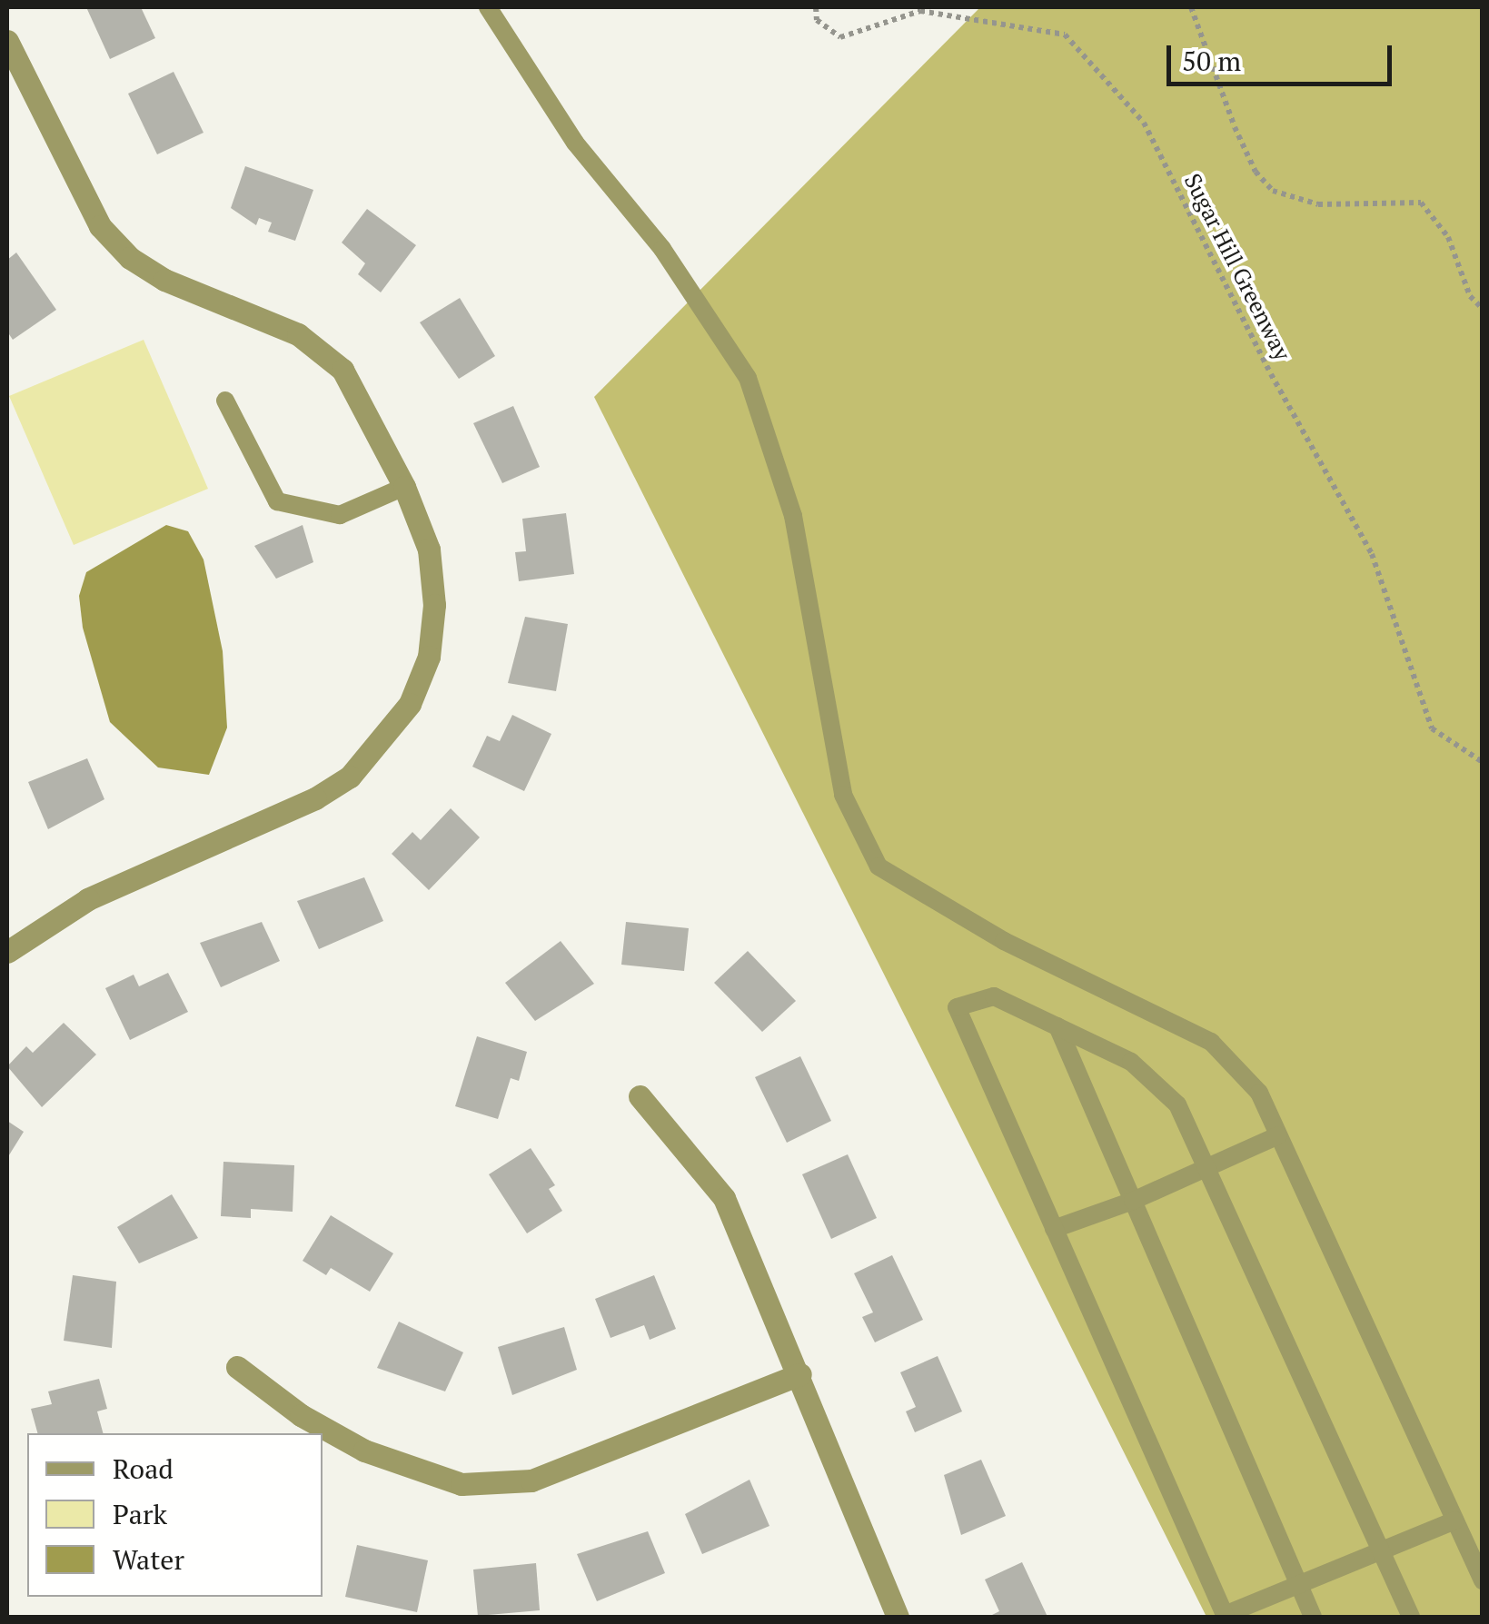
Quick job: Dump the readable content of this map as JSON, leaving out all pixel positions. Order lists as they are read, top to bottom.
{
  "streets": {
    "path": ["Sugar Hill Greenway"]
  },
  "legend": ["Road", "Park", "Water"],
  "scale_bar": "50 m"
}
